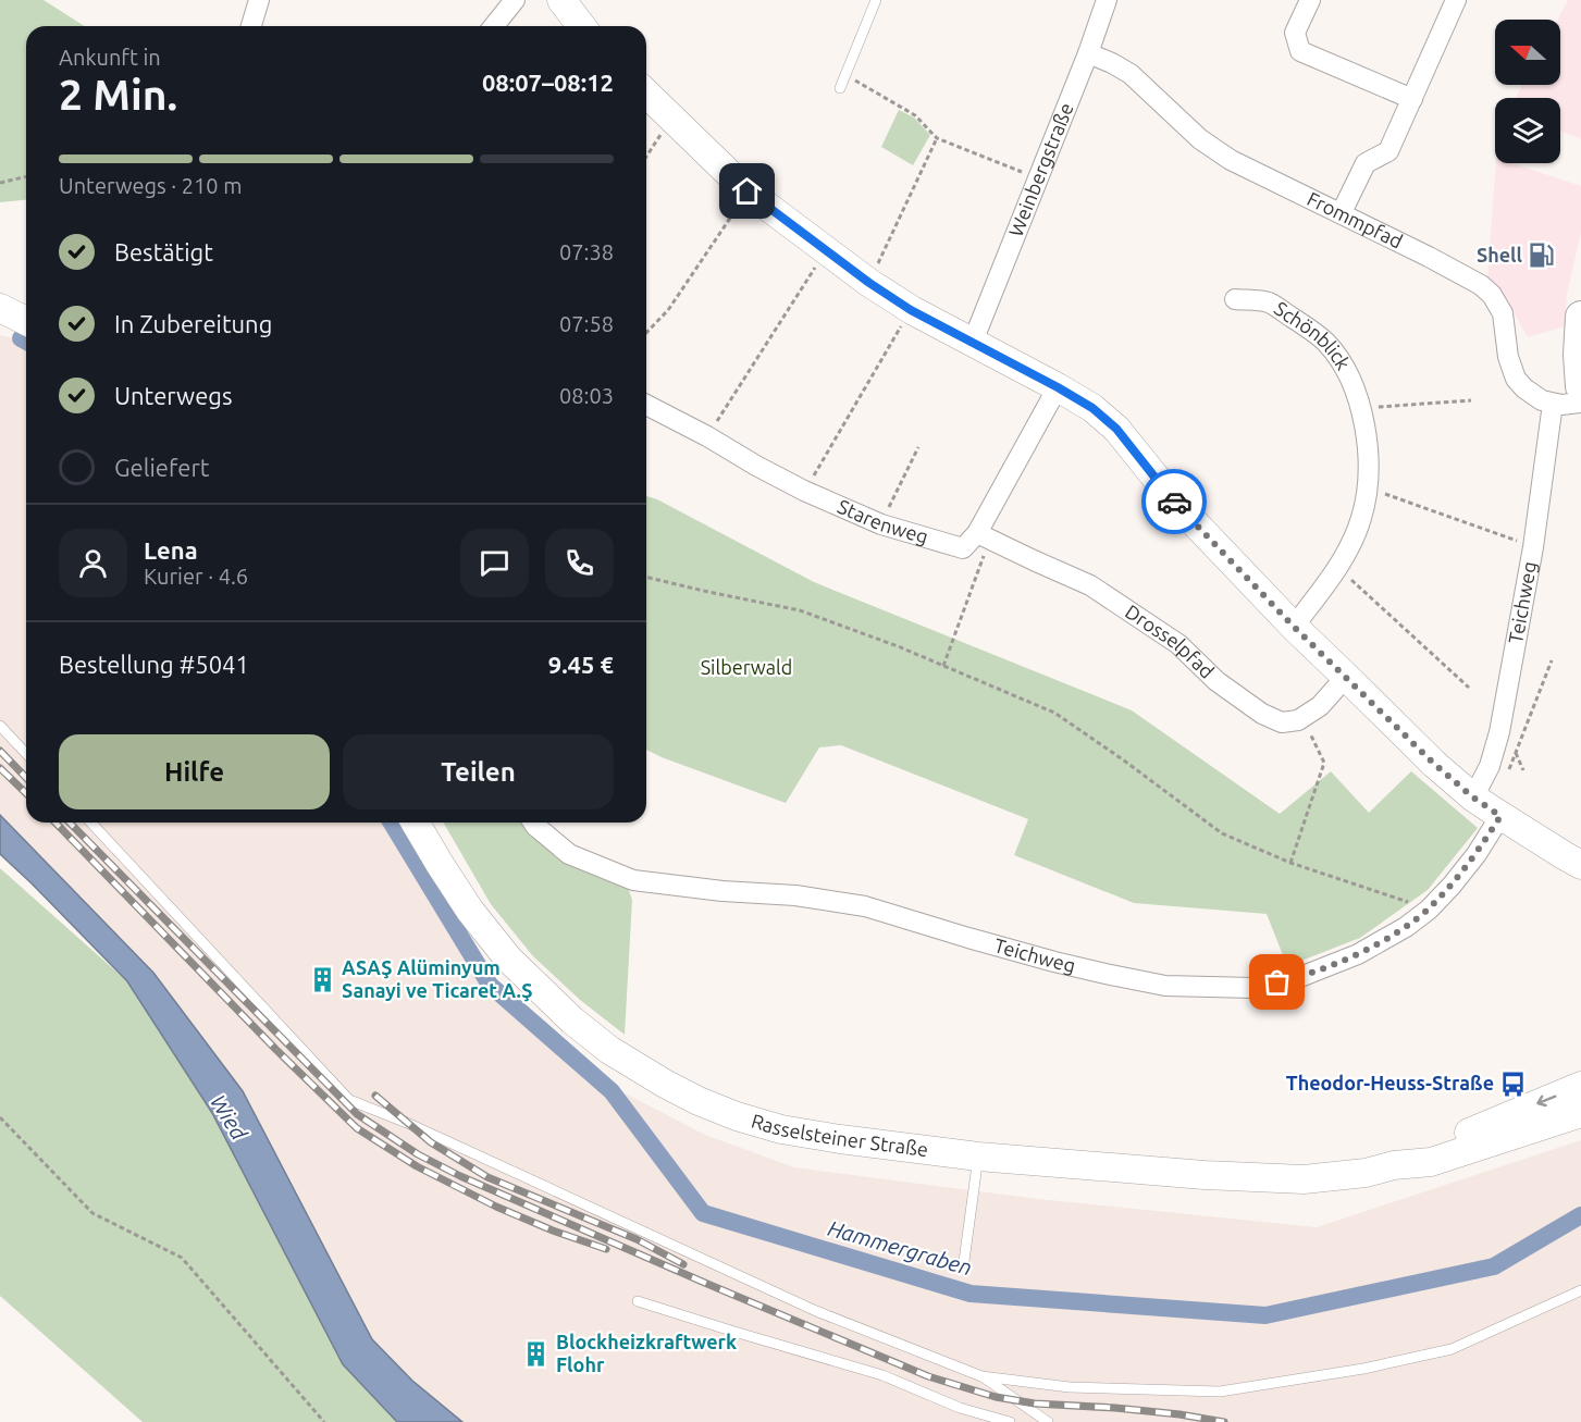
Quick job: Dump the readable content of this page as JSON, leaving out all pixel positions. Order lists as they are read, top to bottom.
{
  "streets": {
    "main road": ["Rasselsteiner Straße"],
    "street": [
      "Weinbergstraße",
      "Frommpfad",
      "Schönblick",
      "Starenweg",
      "Teichweg",
      "Drosselpfad"
    ]
  },
  "crossings": [
    ["Weinbergstraße", "Frommpfad"],
    ["Frommpfad", "Teichweg"],
    ["Starenweg", "Drosselpfad"]
  ],
  "water": ["Wied", "Hammergraben"],
  "parks": ["Silberwald"],
  "places": {
    "fuel station": ["Shell"],
    "building": ["ASAŞ Alüminyum Sanayi ve Ticaret A.Ş", "Blockheizkraftwerk Flohr"],
    "bus stop": ["Theodor-Heuss-Straße"]
  },
  "north": "left",
  "page": {
    "heading": ["2 Min.", "Ankunft in", "08:07–08:12"],
    "panel": [
      "Lena",
      "Kurier · 4.6",
      "Bestellung #5041",
      "9.45 €"
    ],
    "bar": "Unterwegs · 210 m",
    "list": [
      ["Bestätigt", "07:38"],
      ["In Zubereitung", "07:58"],
      ["Unterwegs", "08:03"],
      "Geliefert"
    ],
    "buttons": ["Hilfe", "Teilen"]
  }
}
